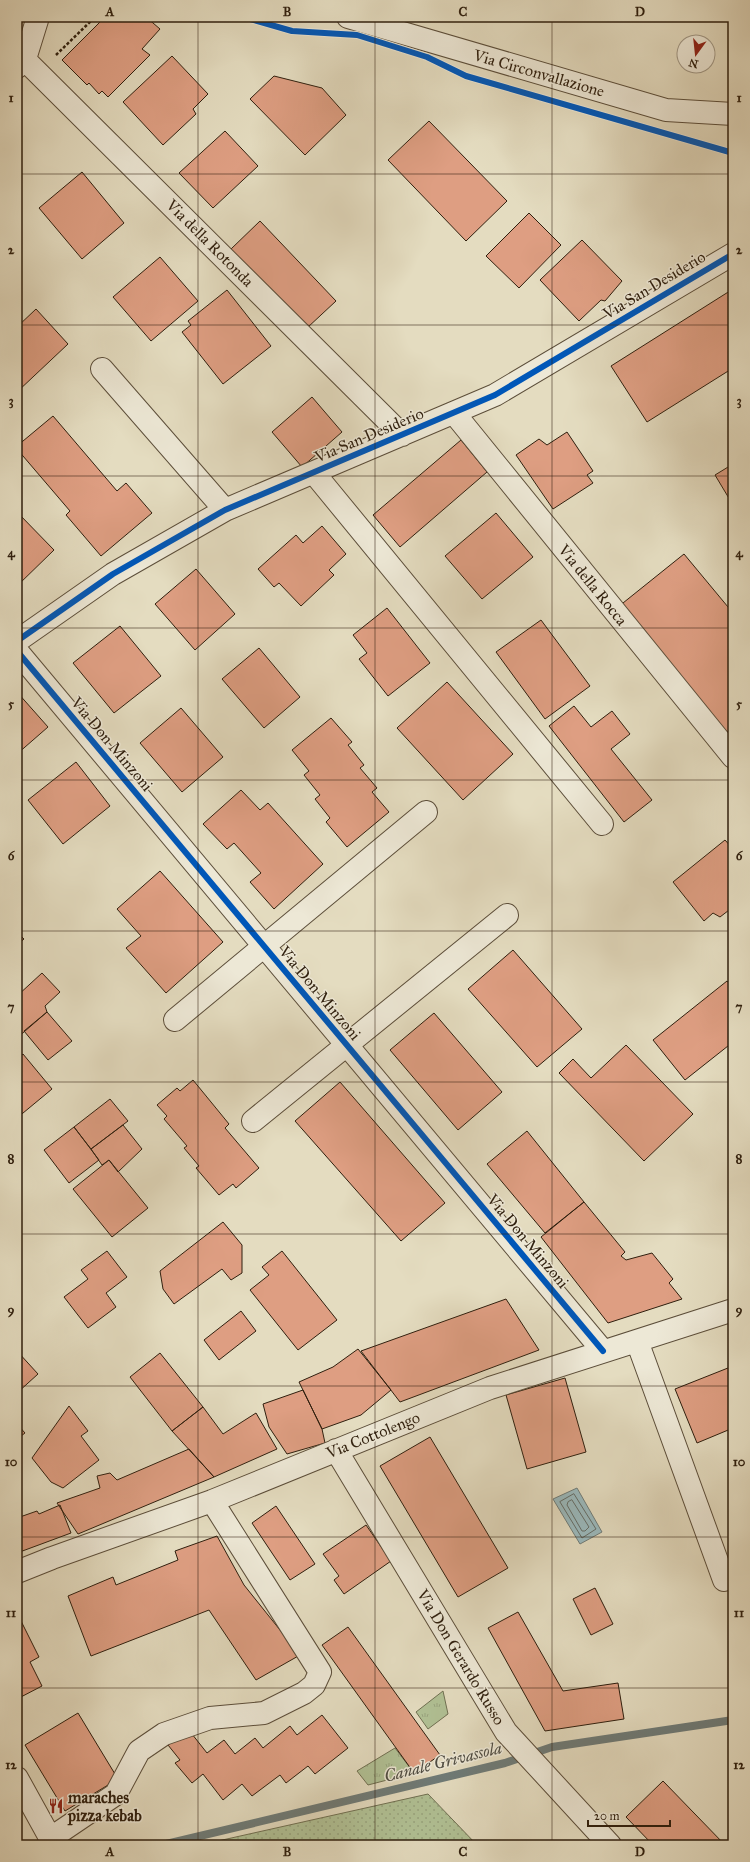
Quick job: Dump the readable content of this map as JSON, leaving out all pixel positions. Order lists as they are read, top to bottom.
{
  "streets": {
    "street": [
      "Via Circonvallazione",
      "Via della Rotonda",
      "Via San Desiderio",
      "Via della Rocca",
      "Via Don Minzoni",
      "Via Cottolengo",
      "Via Don Gerardo Russo"
    ]
  },
  "crossings": [
    ["Via della Rotonda", "Via San Desiderio"],
    ["Via San Desiderio", "Via della Rocca"],
    ["Via Don Minzoni", "Via Cottolengo"],
    ["Via Cottolengo", "Via Don Gerardo Russo"]
  ],
  "water": ["Canale Grivassola"],
  "places": {
    "restaurant": ["maraches pizza kebab"]
  },
  "scale_bar": "20 m",
  "north": "bottom",
  "grid": {
    "columns": [
      "A",
      "B",
      "C",
      "D"
    ],
    "rows": [
      "1",
      "2",
      "3",
      "4",
      "5",
      "6",
      "7",
      "8",
      "9",
      "10",
      "11",
      "12"
    ]
  }
}
